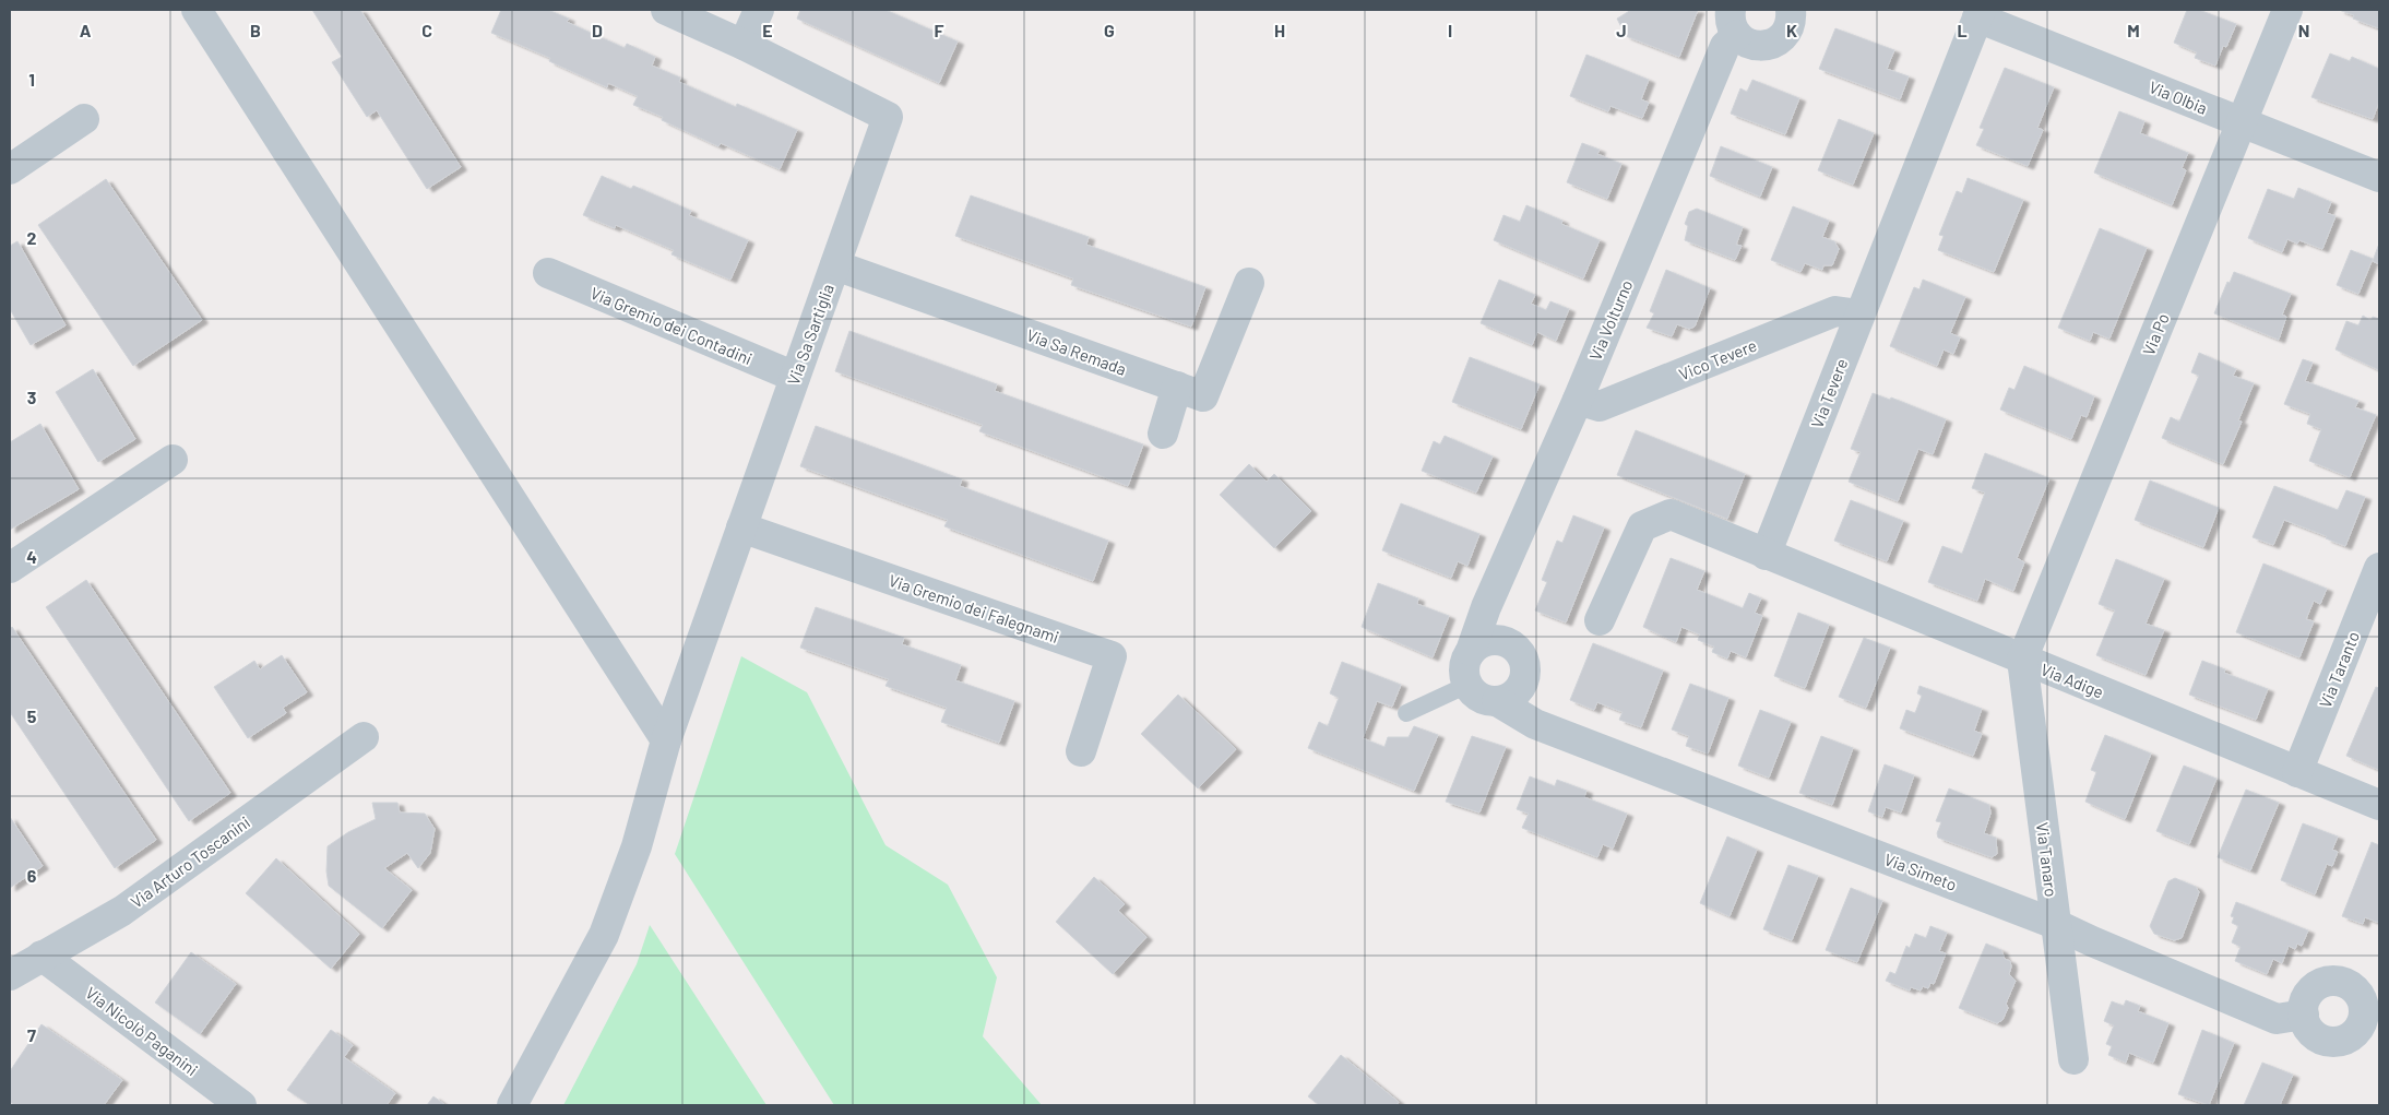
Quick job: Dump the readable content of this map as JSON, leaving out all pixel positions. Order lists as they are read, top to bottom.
{
  "streets": {
    "street": [
      "Via Olbia",
      "Via Volturno",
      "Via Gremio dei Contadini",
      "Via Sa Sartiglia",
      "Via Po",
      "Via Sa Remada",
      "Vico Tevere",
      "Via Tevere",
      "Via Gremio dei Falegnami",
      "Via Taranto",
      "Via Adige",
      "Via Tanaro",
      "Via Arturo Toscanini",
      "Via Simeto",
      "Via Nicolò Paganini"
    ]
  },
  "crossings": [
    ["Via Olbia", "Via Po"],
    ["Via Olbia", "Via Tevere"],
    ["Via Volturno", "Vico Tevere"],
    ["Via Volturno", "Via Simeto"],
    ["Via Gremio dei Contadini", "Via Sa Sartiglia"],
    ["Via Sa Sartiglia", "Via Sa Remada"],
    ["Via Sa Sartiglia", "Via Gremio dei Falegnami"],
    ["Via Po", "Via Adige"],
    ["Via Po", "Via Tanaro"],
    ["Vico Tevere", "Via Tevere"],
    ["Via Tevere", "Via Adige"],
    ["Via Taranto", "Via Adige"],
    ["Via Adige", "Via Tanaro"],
    ["Via Tanaro", "Via Simeto"],
    ["Via Arturo Toscanini", "Via Nicolò Paganini"]
  ],
  "grid": {
    "columns": [
      "A",
      "B",
      "C",
      "D",
      "E",
      "F",
      "G",
      "H",
      "I",
      "J",
      "K",
      "L",
      "M",
      "N"
    ],
    "rows": [
      "1",
      "2",
      "3",
      "4",
      "5",
      "6",
      "7"
    ]
  }
}
